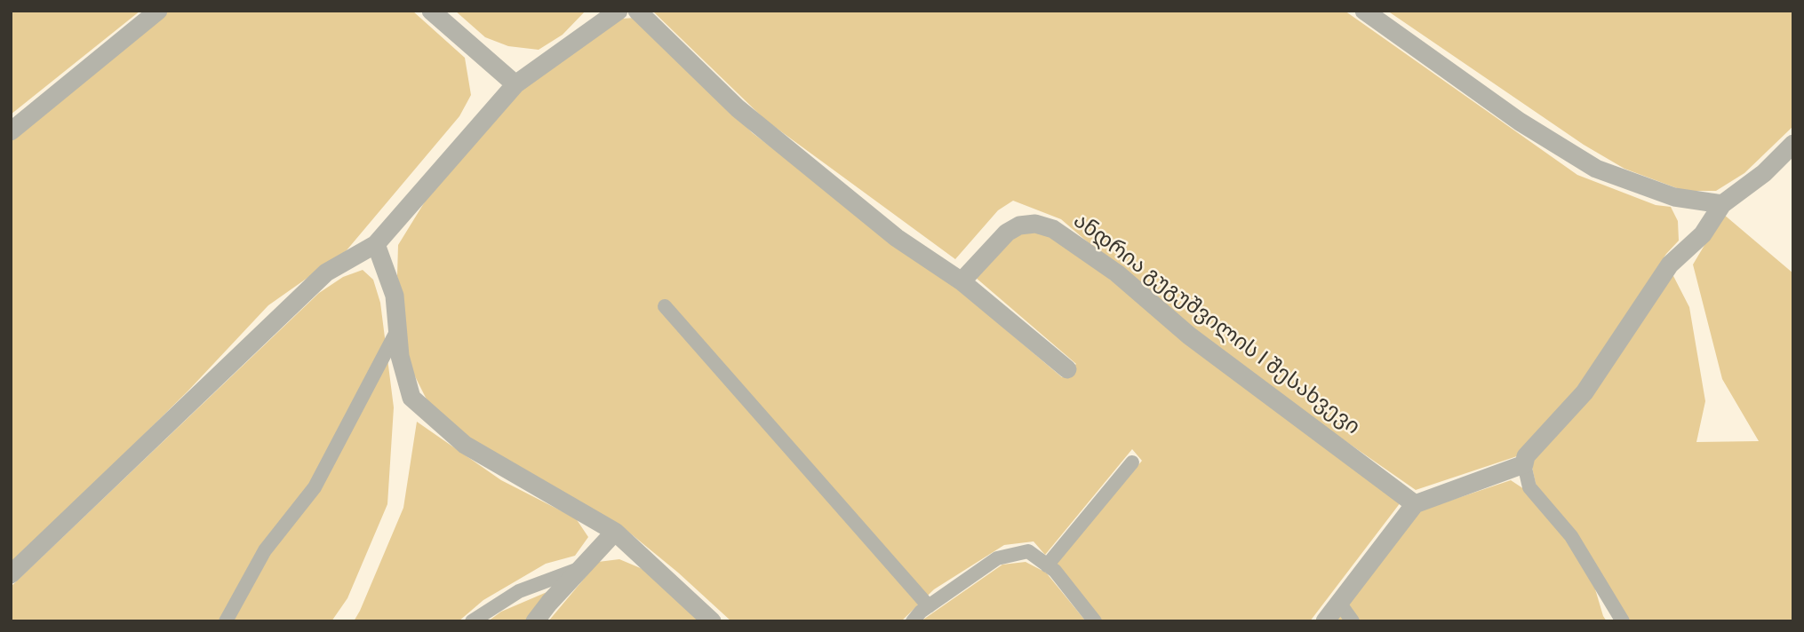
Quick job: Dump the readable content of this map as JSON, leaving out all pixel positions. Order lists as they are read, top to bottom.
{
  "streets": {
    "street": ["ანდრია გუგუშვილის I შესახვევი"]
  }
}
